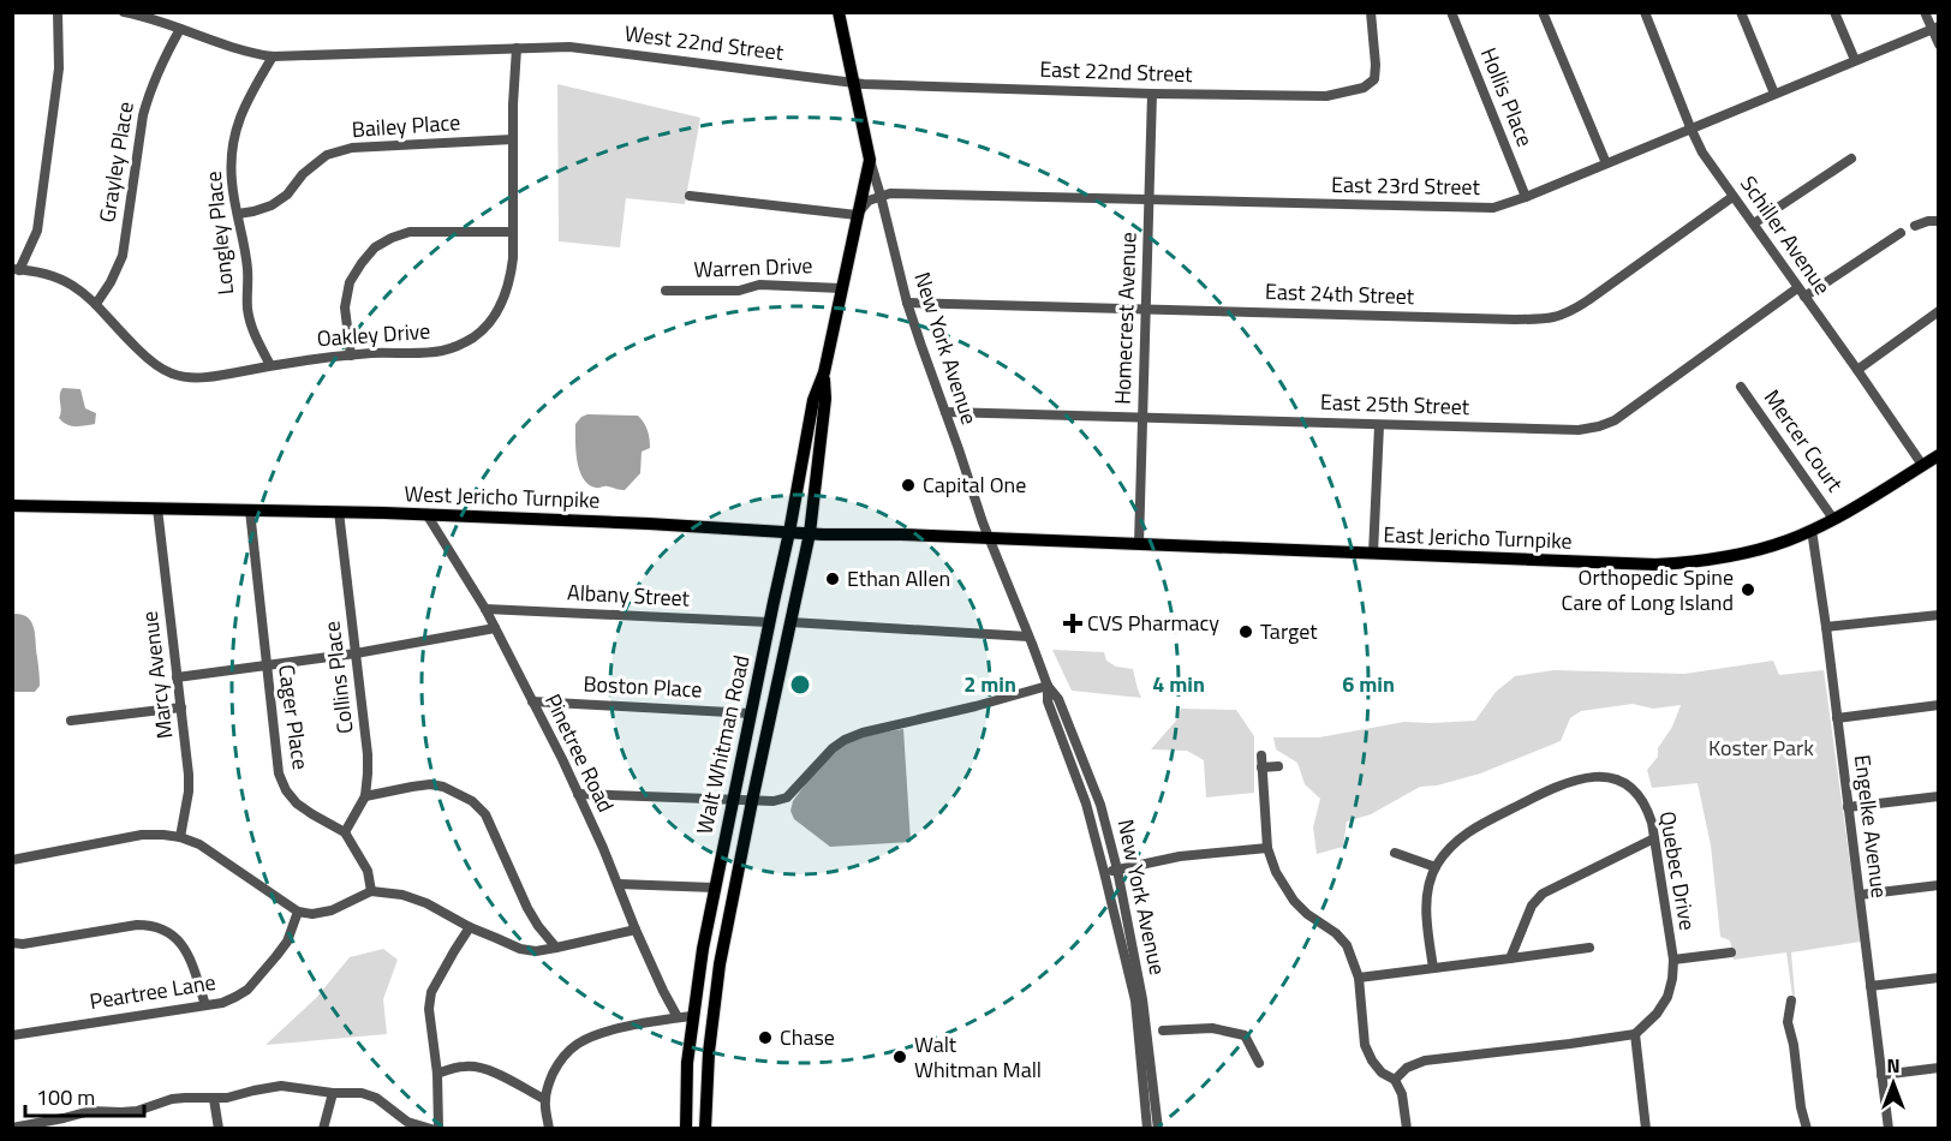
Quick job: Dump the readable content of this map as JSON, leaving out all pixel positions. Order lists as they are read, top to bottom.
{
  "streets": {
    "main road": [
      "New York Avenue",
      "West Jericho Turnpike",
      "East Jericho Turnpike",
      "Walt Whitman Road"
    ],
    "street": [
      "West 22nd Street",
      "East 22nd Street",
      "Hollis Place",
      "Bailey Place",
      "Grayley Place",
      "East 23rd Street",
      "Longley Place",
      "Schiller Avenue",
      "Warren Drive",
      "East 24th Street",
      "Homecrest Avenue",
      "Oakley Drive",
      "East 25th Street",
      "Mercer Court",
      "Albany Street",
      "Marcy Avenue",
      "Collins Place",
      "Boston Place",
      "Cager Place",
      "Pinetree Road",
      "Engelke Avenue",
      "Quebec Drive",
      "Peartree Lane"
    ]
  },
  "crossings": [
    ["West 22nd Street", "East 22nd Street"],
    ["West 22nd Street", "Grayley Place"],
    ["West 22nd Street", "Longley Place"],
    ["West 22nd Street", "Oakley Drive"],
    ["West 22nd Street", "New York Avenue"],
    ["East 22nd Street", "Homecrest Avenue"],
    ["East 22nd Street", "New York Avenue"],
    ["Hollis Place", "East 23rd Street"],
    ["Bailey Place", "Longley Place"],
    ["Bailey Place", "Oakley Drive"],
    ["Grayley Place", "Oakley Drive"],
    ["East 23rd Street", "Schiller Avenue"],
    ["East 23rd Street", "Homecrest Avenue"],
    ["East 23rd Street", "New York Avenue"],
    ["Longley Place", "Oakley Drive"],
    ["Schiller Avenue", "East 24th Street"],
    ["Schiller Avenue", "East 25th Street"],
    ["Schiller Avenue", "East Jericho Turnpike"],
    ["Warren Drive", "Walt Whitman Road"],
    ["East 24th Street", "Homecrest Avenue"],
    ["East 24th Street", "New York Avenue"],
    ["Homecrest Avenue", "East 25th Street"],
    ["Homecrest Avenue", "East Jericho Turnpike"],
    ["New York Avenue", "East 25th Street"],
    ["New York Avenue", "West Jericho Turnpike"],
    ["New York Avenue", "East Jericho Turnpike"],
    ["New York Avenue", "Walt Whitman Road"],
    ["Mercer Court", "East Jericho Turnpike"],
    ["West Jericho Turnpike", "East Jericho Turnpike"],
    ["West Jericho Turnpike", "Marcy Avenue"],
    ["West Jericho Turnpike", "Collins Place"],
    ["West Jericho Turnpike", "Cager Place"],
    ["West Jericho Turnpike", "Walt Whitman Road"],
    ["West Jericho Turnpike", "Pinetree Road"],
    ["East Jericho Turnpike", "Engelke Avenue"],
    ["Albany Street", "Walt Whitman Road"],
    ["Albany Street", "Pinetree Road"],
    ["Collins Place", "Cager Place"],
    ["Boston Place", "Walt Whitman Road"],
    ["Boston Place", "Pinetree Road"]
  ],
  "parks": ["Koster Park"],
  "places": {
    "other": [
      "Capital One",
      "Ethan Allen",
      "Orthopedic Spine Care of Long Island",
      "Target",
      "Chase",
      "Walt Whitman Mall"
    ],
    "health": ["CVS Pharmacy"]
  },
  "scale_bar": "100 m",
  "north": "top",
  "rings": ["2 min", "4 min", "6 min"]
}
